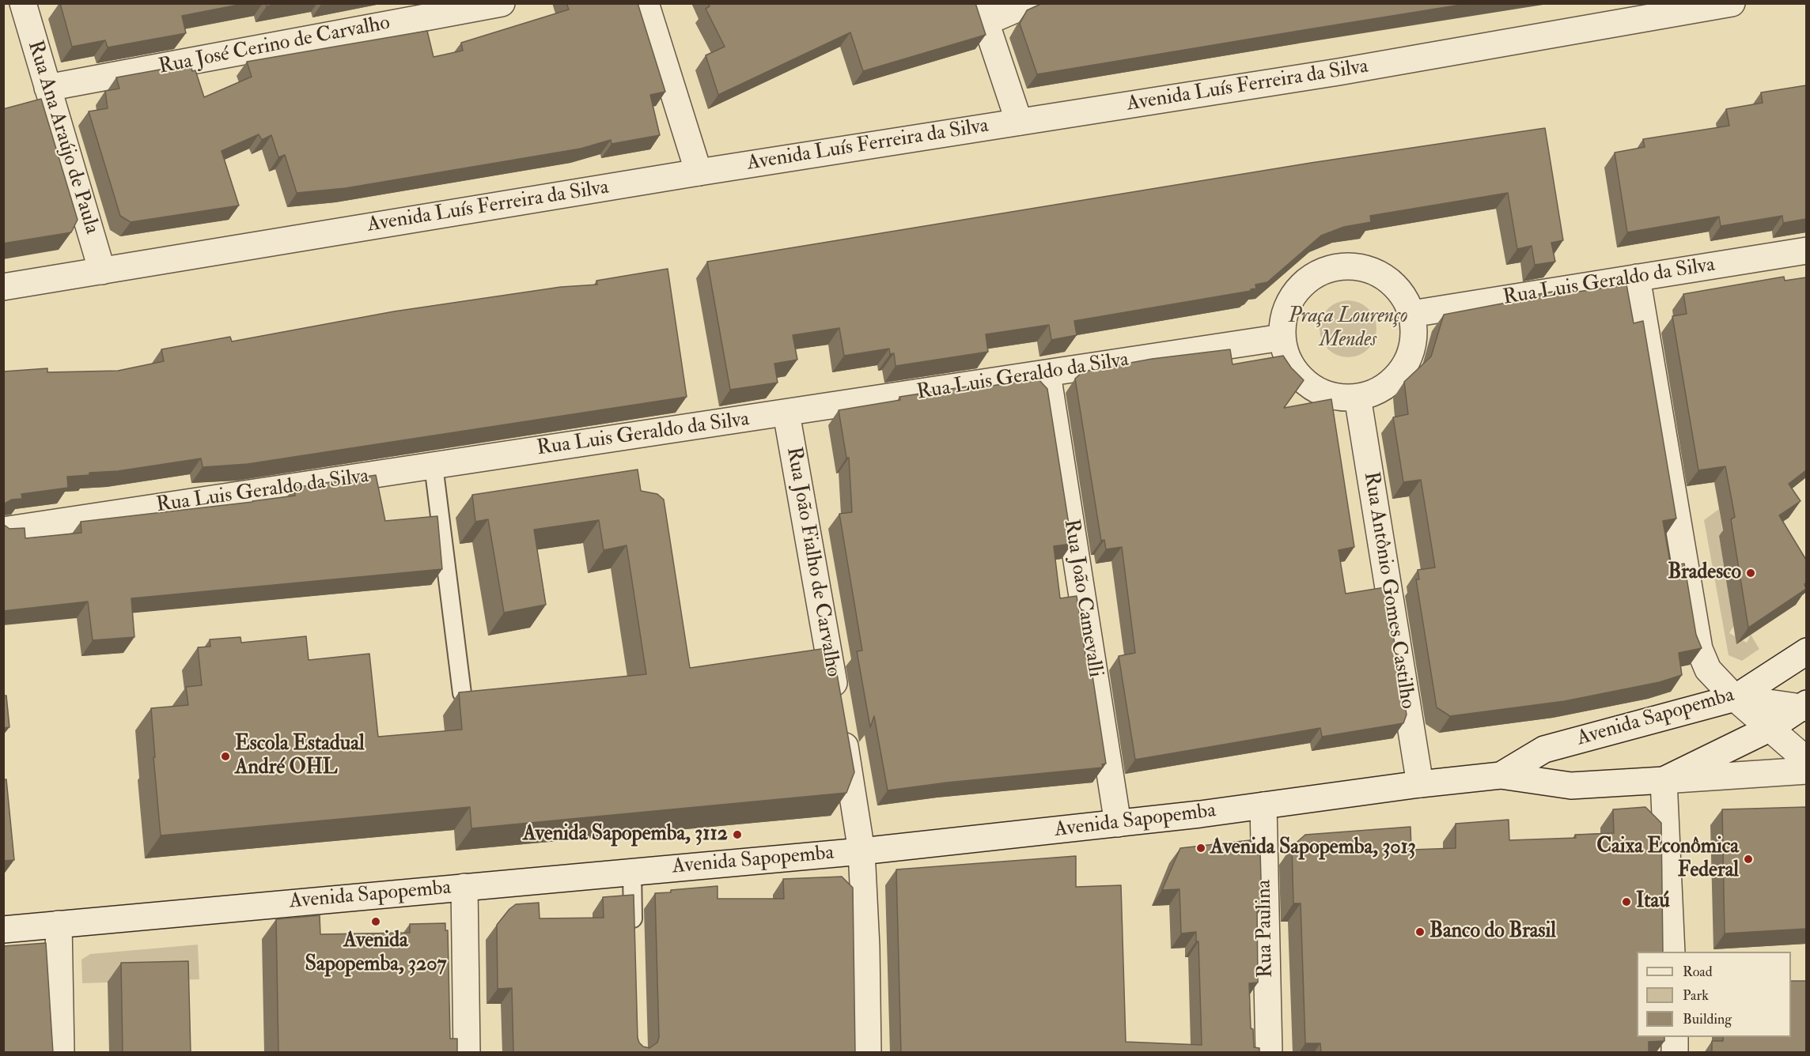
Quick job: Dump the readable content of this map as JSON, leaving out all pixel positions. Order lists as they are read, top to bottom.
{
  "streets": {
    "street": [
      "Rua José Cerino de Carvalho",
      "Avenida Luís Ferreira da Silva",
      "Rua Ana Araújo de Paula",
      "Rua Luis Geraldo da Silva",
      "Rua João Fialho de Carvalho",
      "Rua Antônio Gomes Castilho",
      "Rua João Camevalli",
      "Avenida Sapopemba",
      "Rua Paulina"
    ]
  },
  "crossings": [
    ["Rua José Cerino de Carvalho", "Rua Ana Araújo de Paula"],
    ["Avenida Luís Ferreira da Silva", "Rua Ana Araújo de Paula"],
    ["Rua Luis Geraldo da Silva", "Rua João Fialho de Carvalho"],
    ["Rua Luis Geraldo da Silva", "Rua Antônio Gomes Castilho"],
    ["Rua Luis Geraldo da Silva", "Rua João Camevalli"],
    ["Rua João Fialho de Carvalho", "Avenida Sapopemba"],
    ["Rua Antônio Gomes Castilho", "Avenida Sapopemba"],
    ["Rua João Camevalli", "Avenida Sapopemba"],
    ["Avenida Sapopemba", "Rua Paulina"]
  ],
  "parks": ["Praça Lourenço Mendes"],
  "places": [
    "Bradesco",
    "Escola Estadual André OHL",
    "Avenida Sapopemba, 3112",
    "Avenida Sapopemba, 3013",
    "Caixa Econômica Federal",
    "Itaú",
    "Avenida Sapopemba, 3207",
    "Banco do Brasil"
  ],
  "legend": ["Road", "Park", "Building"]
}
